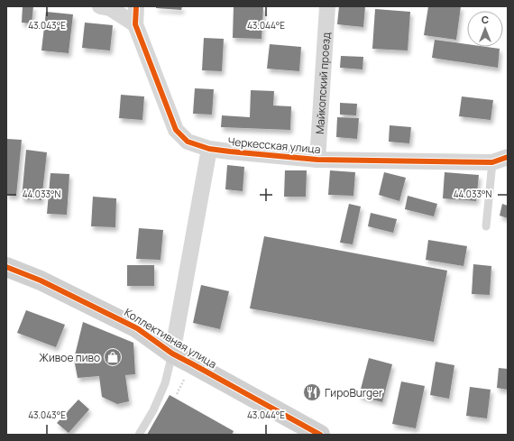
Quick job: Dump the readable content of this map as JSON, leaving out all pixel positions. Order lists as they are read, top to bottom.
{
  "streets": {
    "street": ["Майкопский проезд", "Черкесская улица", "Коллективная улица"]
  },
  "crossings": [
    ["Майкопский проезд", "Черкесская улица"]
  ],
  "places": {
    "shop": ["Живое пиво"],
    "restaurant": ["ГироBurger"]
  },
  "north": "top",
  "coordinates": ["43.043°E", "43.044°E", "44.033°N"]
}
